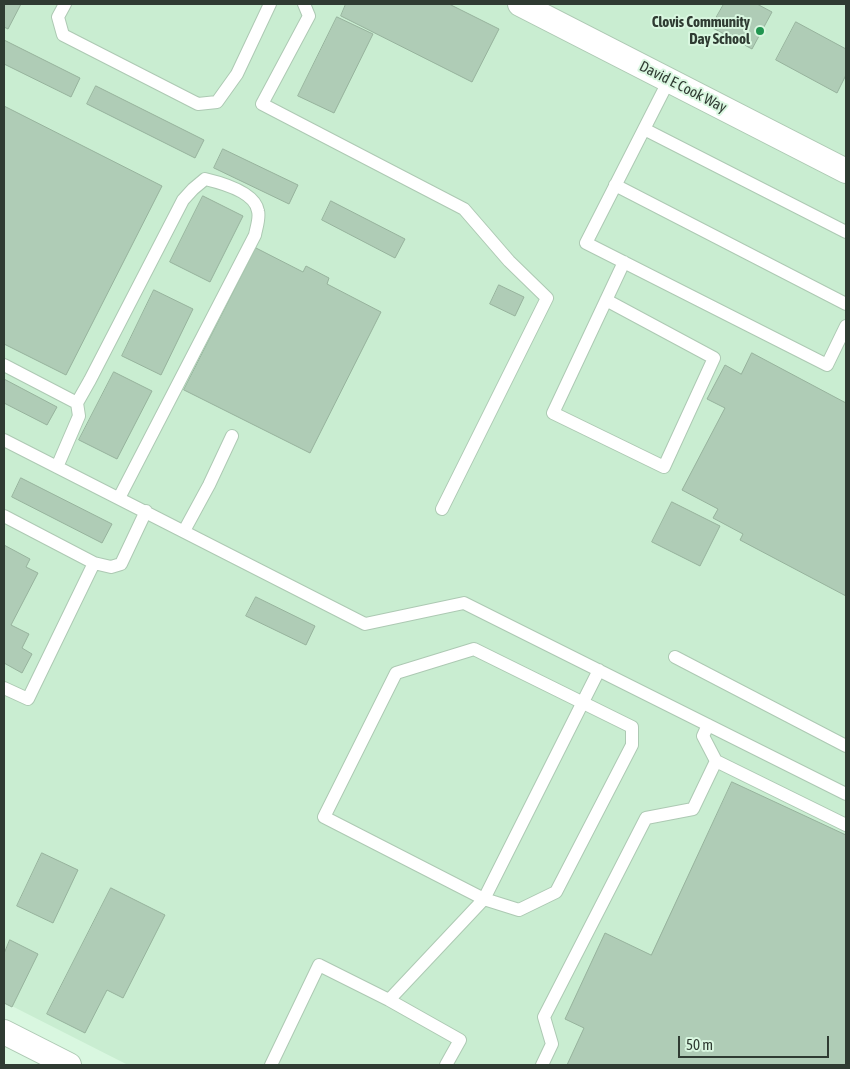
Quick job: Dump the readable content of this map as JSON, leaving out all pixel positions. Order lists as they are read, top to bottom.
{
  "streets": {
    "street": ["David E Cook Way"]
  },
  "places": ["Clovis Community Day School"],
  "scale_bar": "50 m"
}
